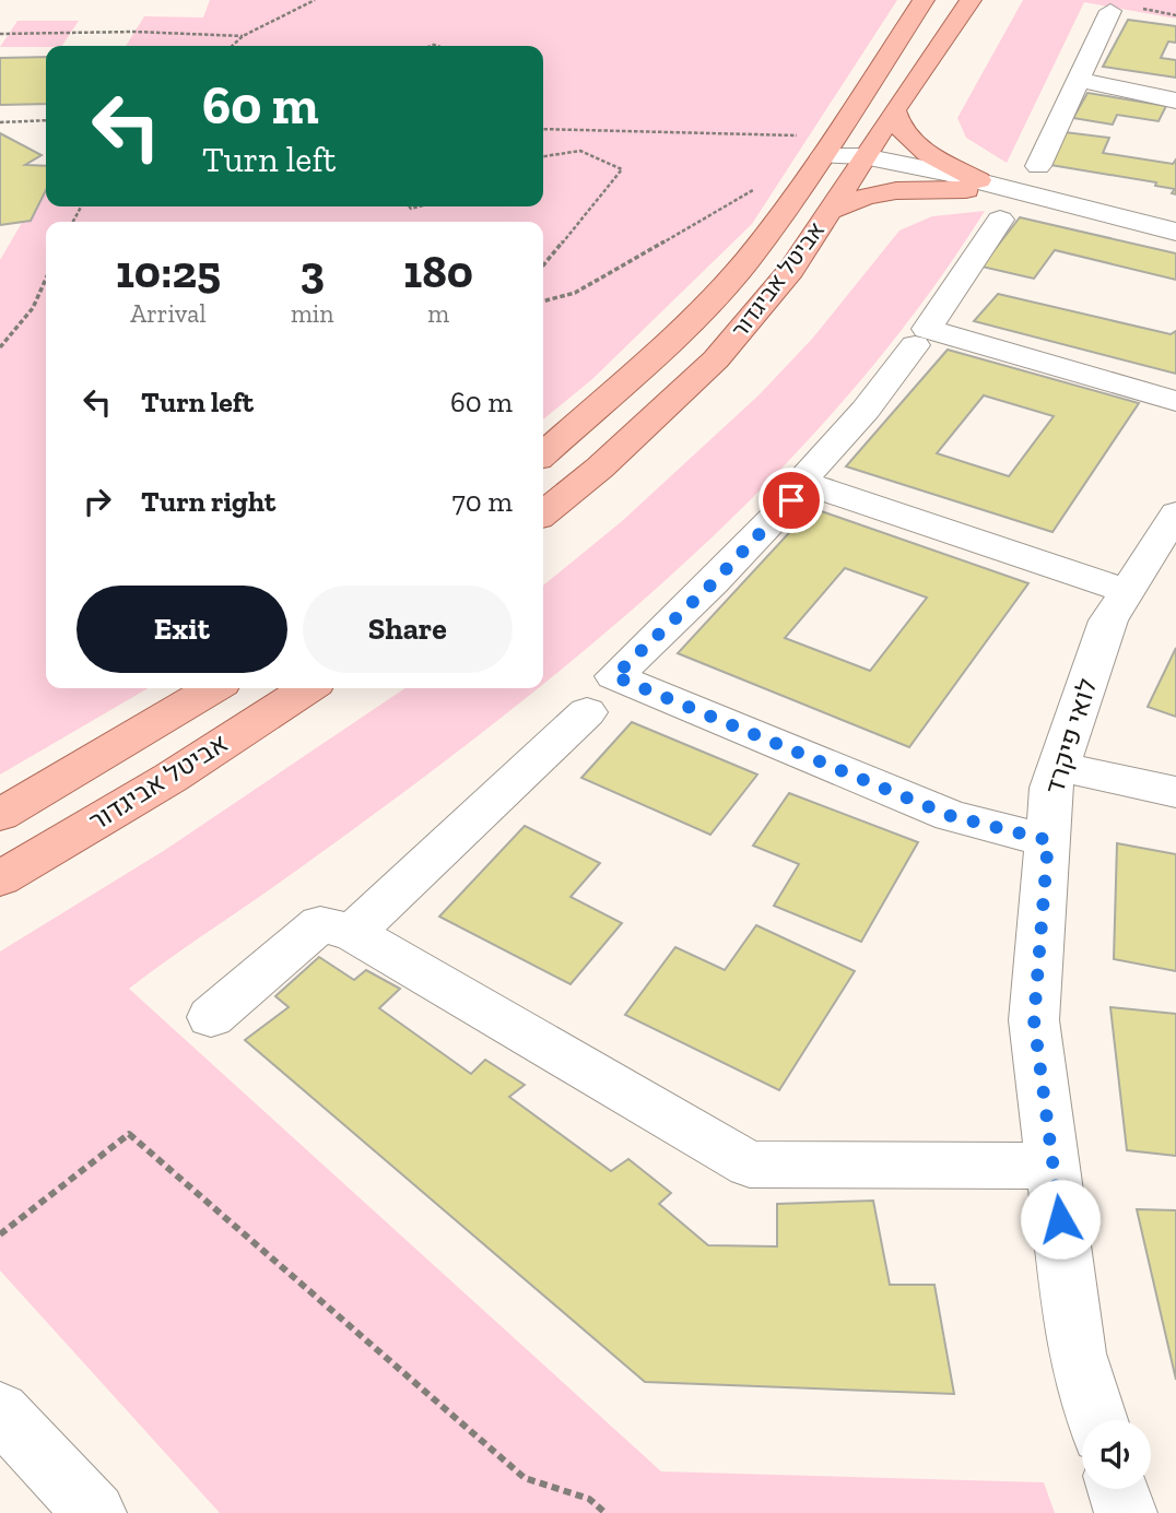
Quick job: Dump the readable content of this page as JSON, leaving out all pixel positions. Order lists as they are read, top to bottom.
{
  "streets": {
    "main road": ["אביטל אביגדור"],
    "street": ["לואי פיקרד"]
  },
  "page": {
    "turn": ["60 m", "Turn left"],
    "eta": [
      "10:25",
      "Arrival",
      "3",
      "min",
      "180",
      "m"
    ],
    "list": [
      {
        "name": "Turn left",
        "value": "60 m"
      },
      {
        "name": "Turn right",
        "value": "70 m"
      }
    ],
    "buttons": ["Exit", "Share"]
  }
}
